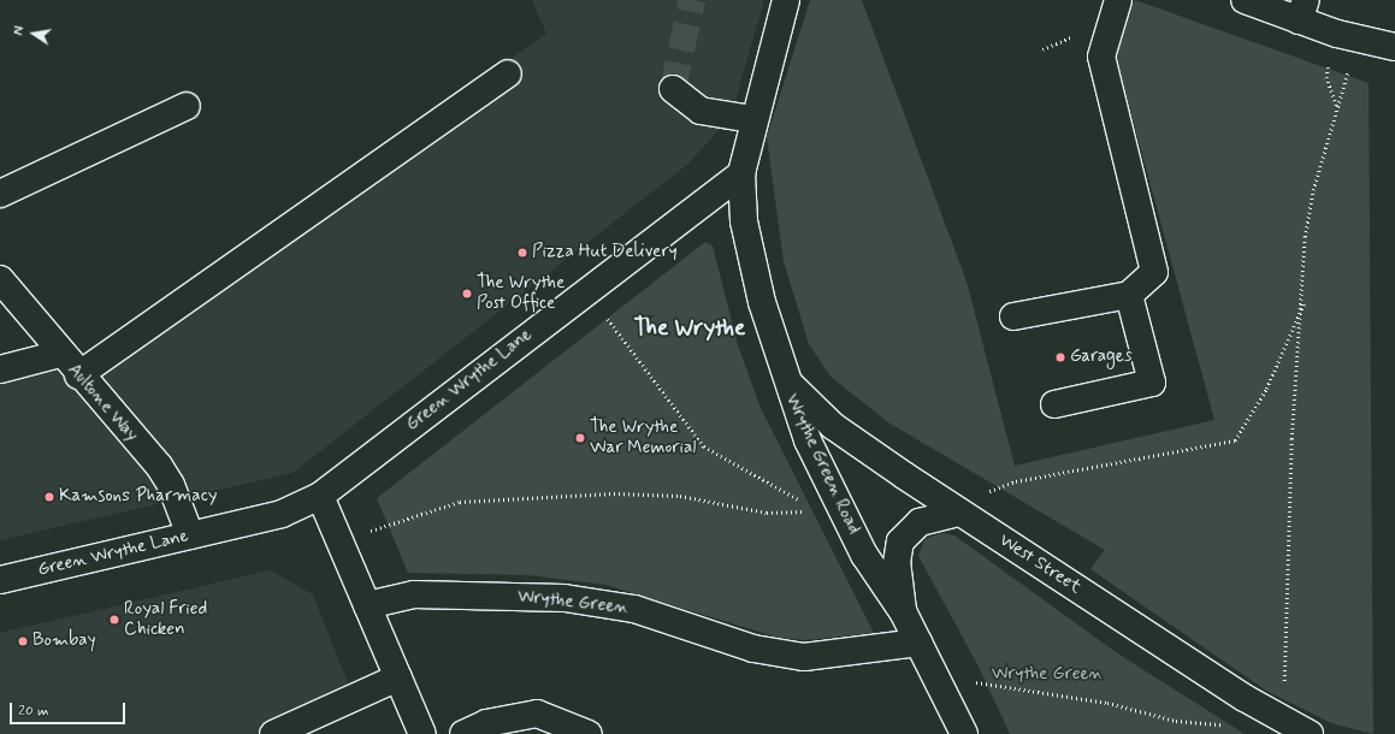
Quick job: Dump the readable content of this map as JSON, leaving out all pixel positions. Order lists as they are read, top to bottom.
{
  "streets": {
    "street": [
      "Green Wrythe Lane",
      "Aultone Way",
      "Wrythe Green Road",
      "West Street",
      "Wrythe Green"
    ]
  },
  "crossings": [
    ["Green Wrythe Lane", "Aultone Way"],
    ["Green Wrythe Lane", "Wrythe Green Road"],
    ["Wrythe Green Road", "West Street"],
    ["Wrythe Green Road", "Wrythe Green"]
  ],
  "districts": ["The Wrythe"],
  "parks": ["Wrythe Green"],
  "places": [
    "Pizza Hut Delivery",
    "The Wrythe Post Office",
    "Garages",
    "The Wrythe War Memorial",
    "Kamsons Pharmacy",
    "Royal Fried Chicken",
    "Bombay"
  ],
  "scale_bar": "20 m",
  "north": "left"
}
